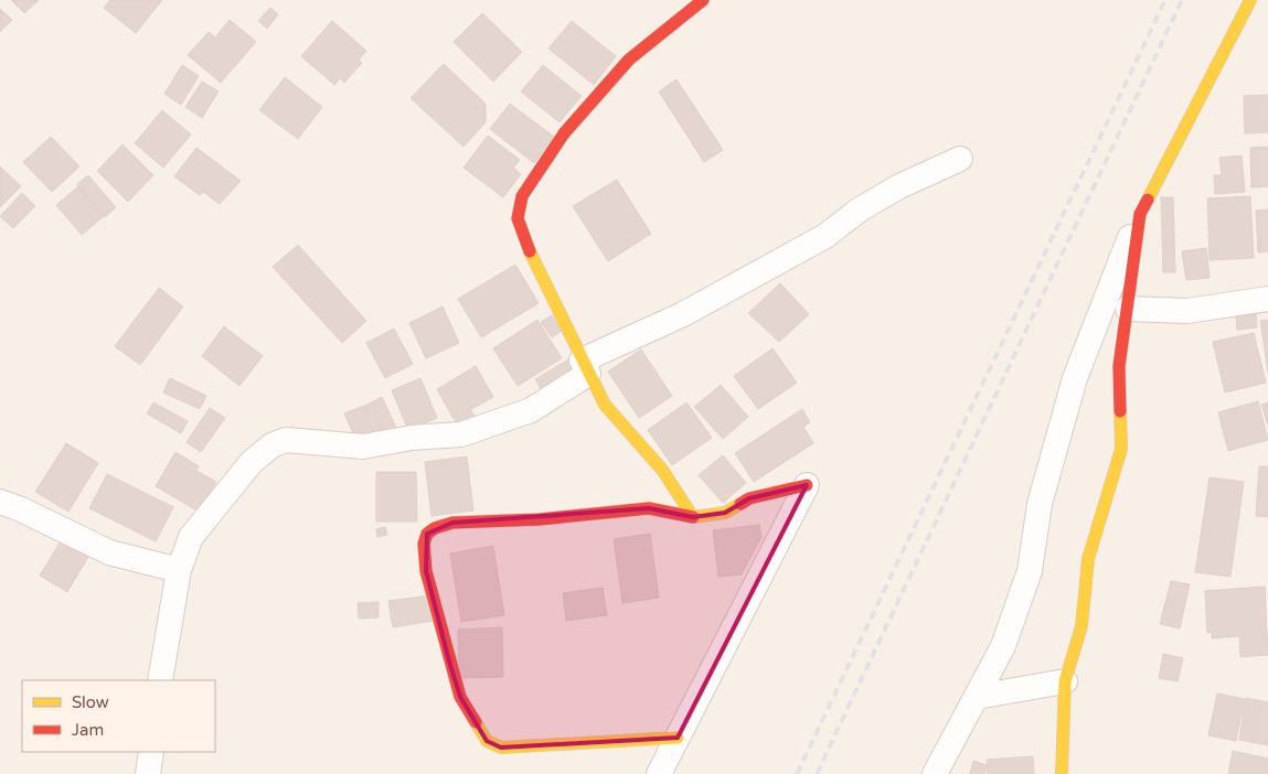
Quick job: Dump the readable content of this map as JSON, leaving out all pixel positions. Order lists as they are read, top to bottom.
{
  "legend": ["Slow", "Jam"]
}
